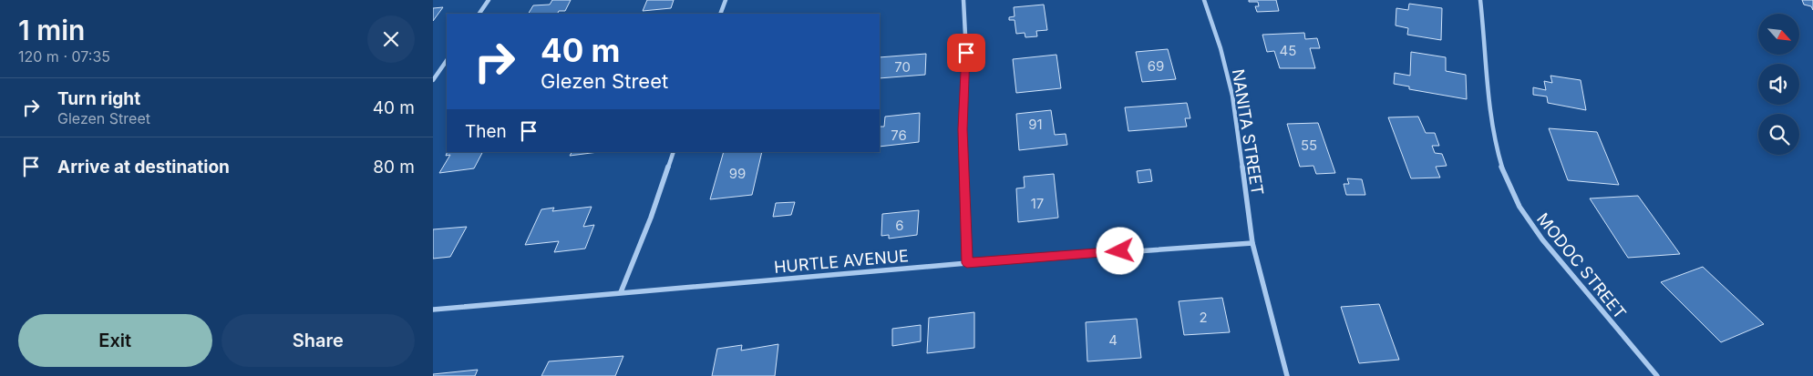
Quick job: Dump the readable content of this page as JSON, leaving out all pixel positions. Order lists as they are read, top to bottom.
{
  "streets": {
    "street": ["NANITA STREET", "HURTLE AVENUE", "MODOC STREET"]
  },
  "crossings": [
    ["NANITA STREET", "HURTLE AVENUE"]
  ],
  "house_numbers": [
    "45",
    "69",
    "70",
    "91",
    "76",
    "55",
    "99",
    "17",
    "6",
    "2",
    "4"
  ],
  "north": "bottom right",
  "page": {
    "heading": ["1 min", "120 m · 07:35"],
    "turn": ["40 m", "Glezen Street"],
    "list": [
      {
        "name": "Turn right",
        "note": "Glezen Street",
        "value": "40 m"
      },
      {
        "name": "Arrive at destination",
        "value": "80 m"
      }
    ],
    "then": "Then",
    "buttons": ["Exit", "Share"]
  }
}
